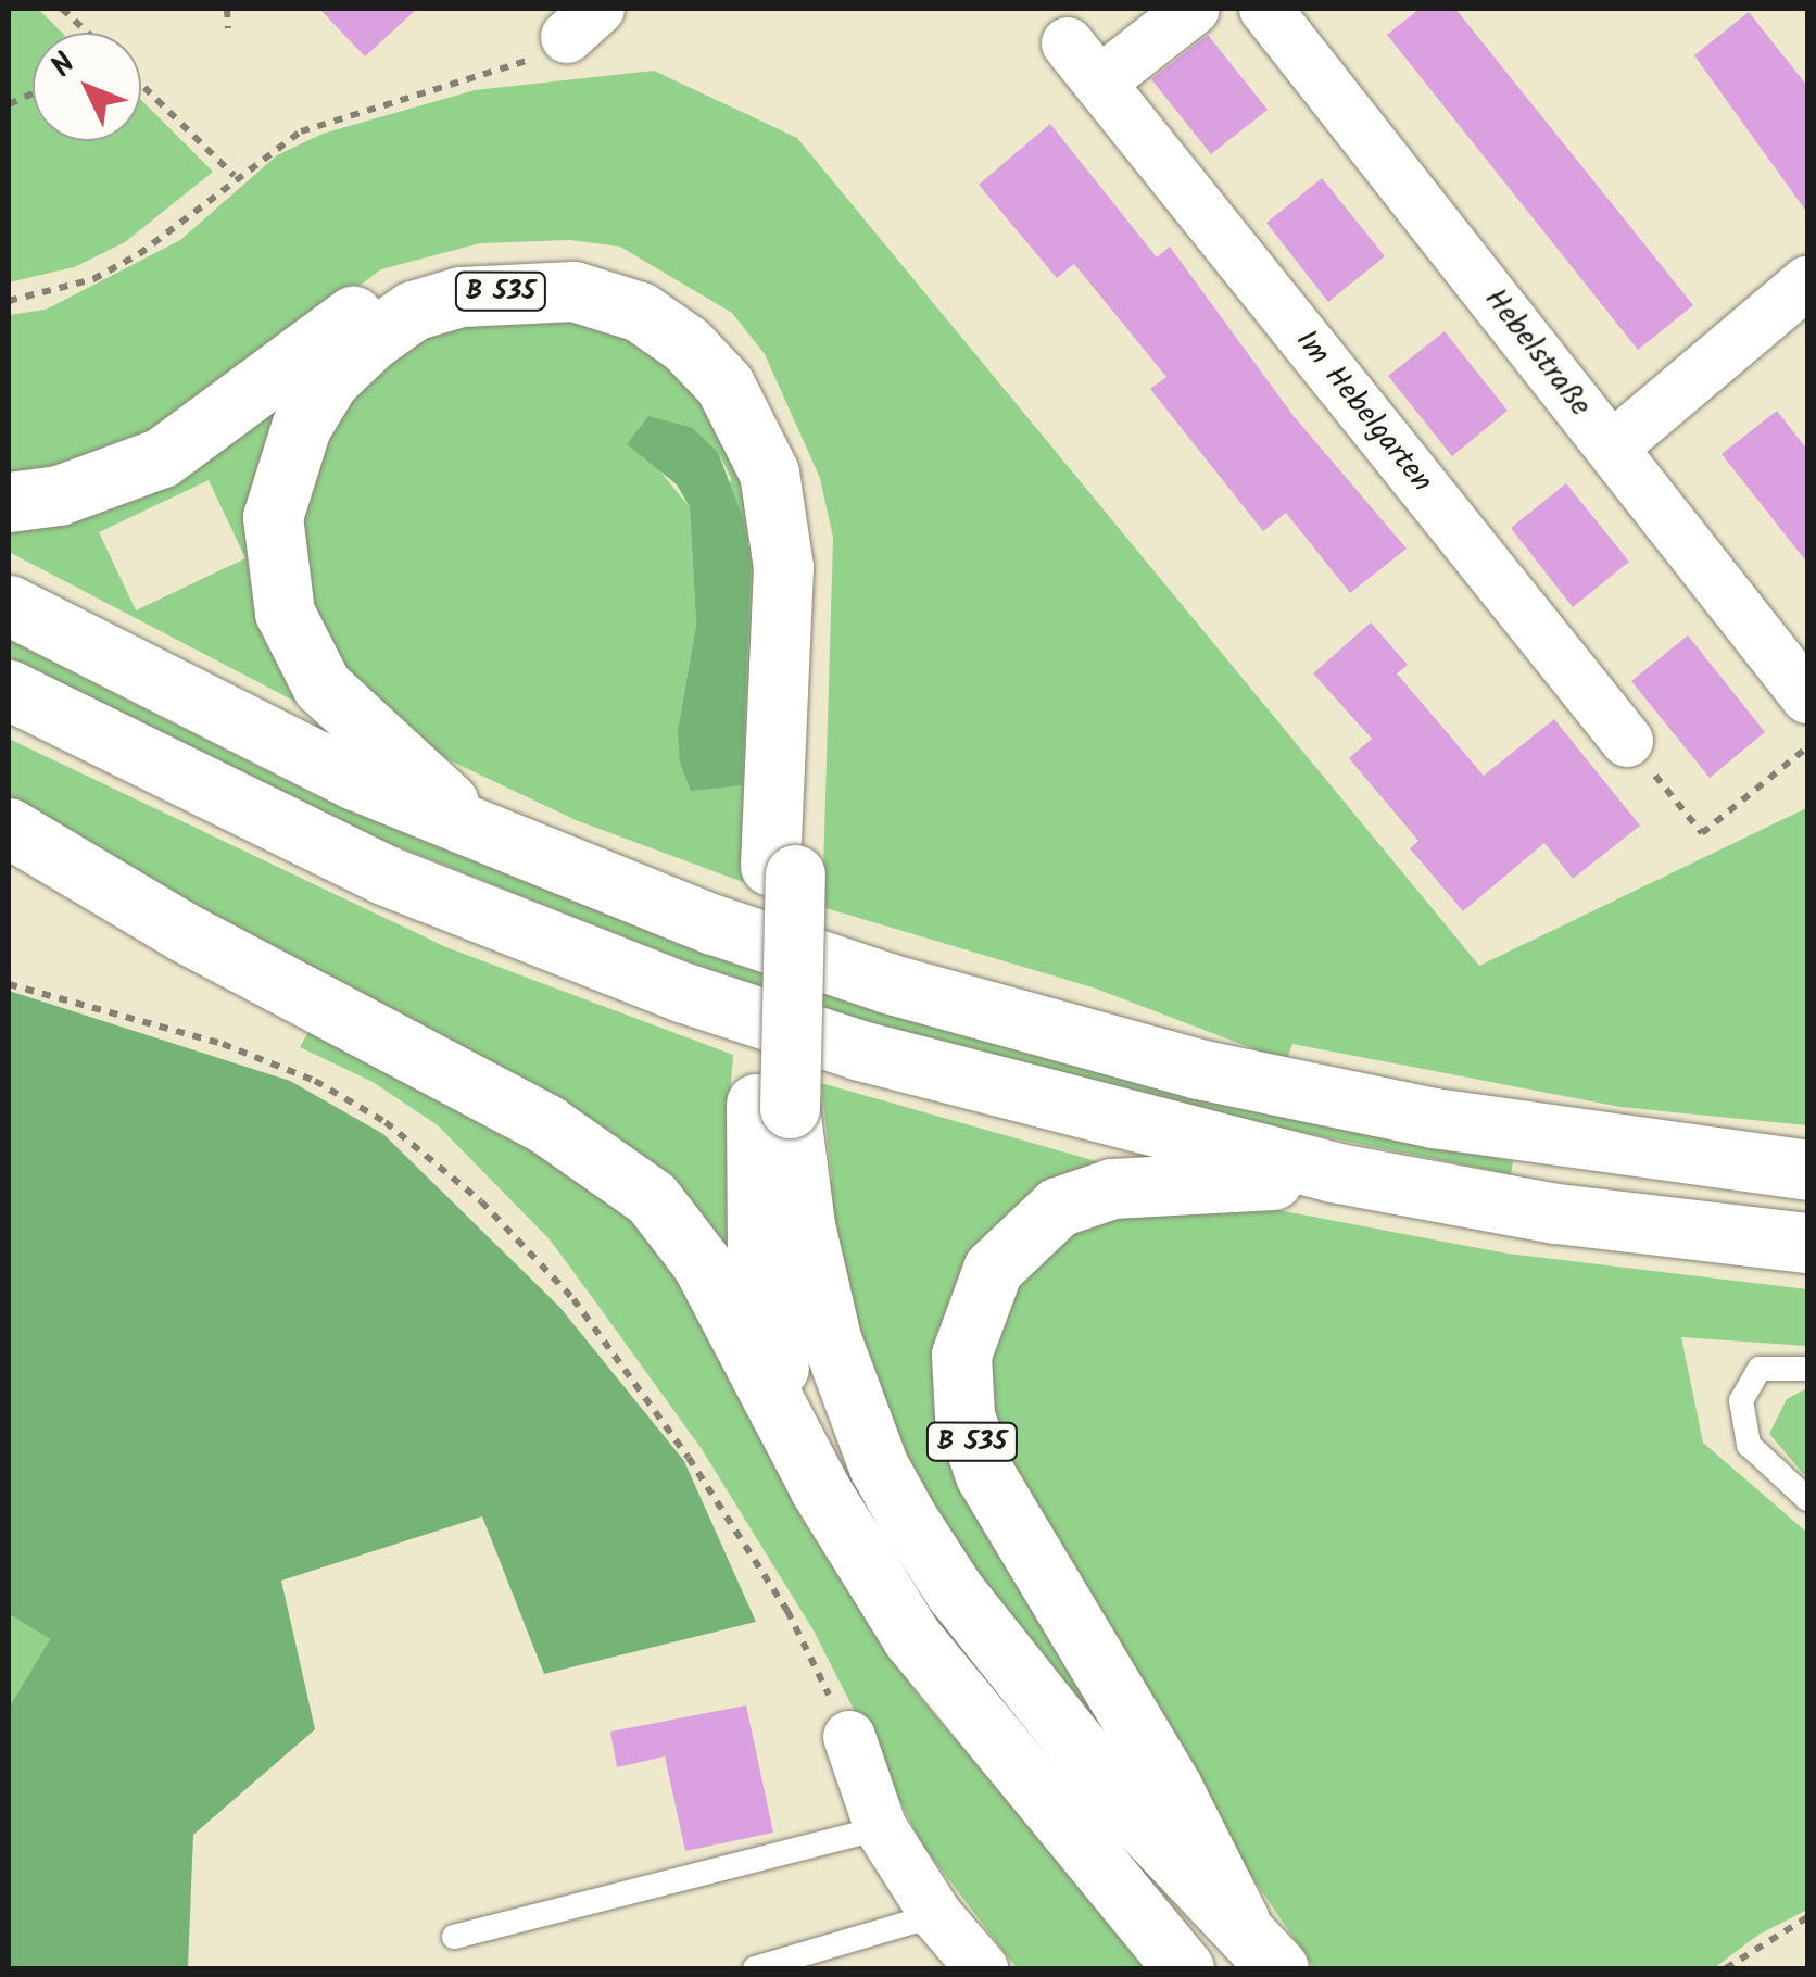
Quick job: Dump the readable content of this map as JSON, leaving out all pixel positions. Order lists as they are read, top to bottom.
{
  "streets": {
    "highway": ["B 535"],
    "street": ["Hebelstraße", "Im Hebelgarten"]
  },
  "north": "top left"
}
